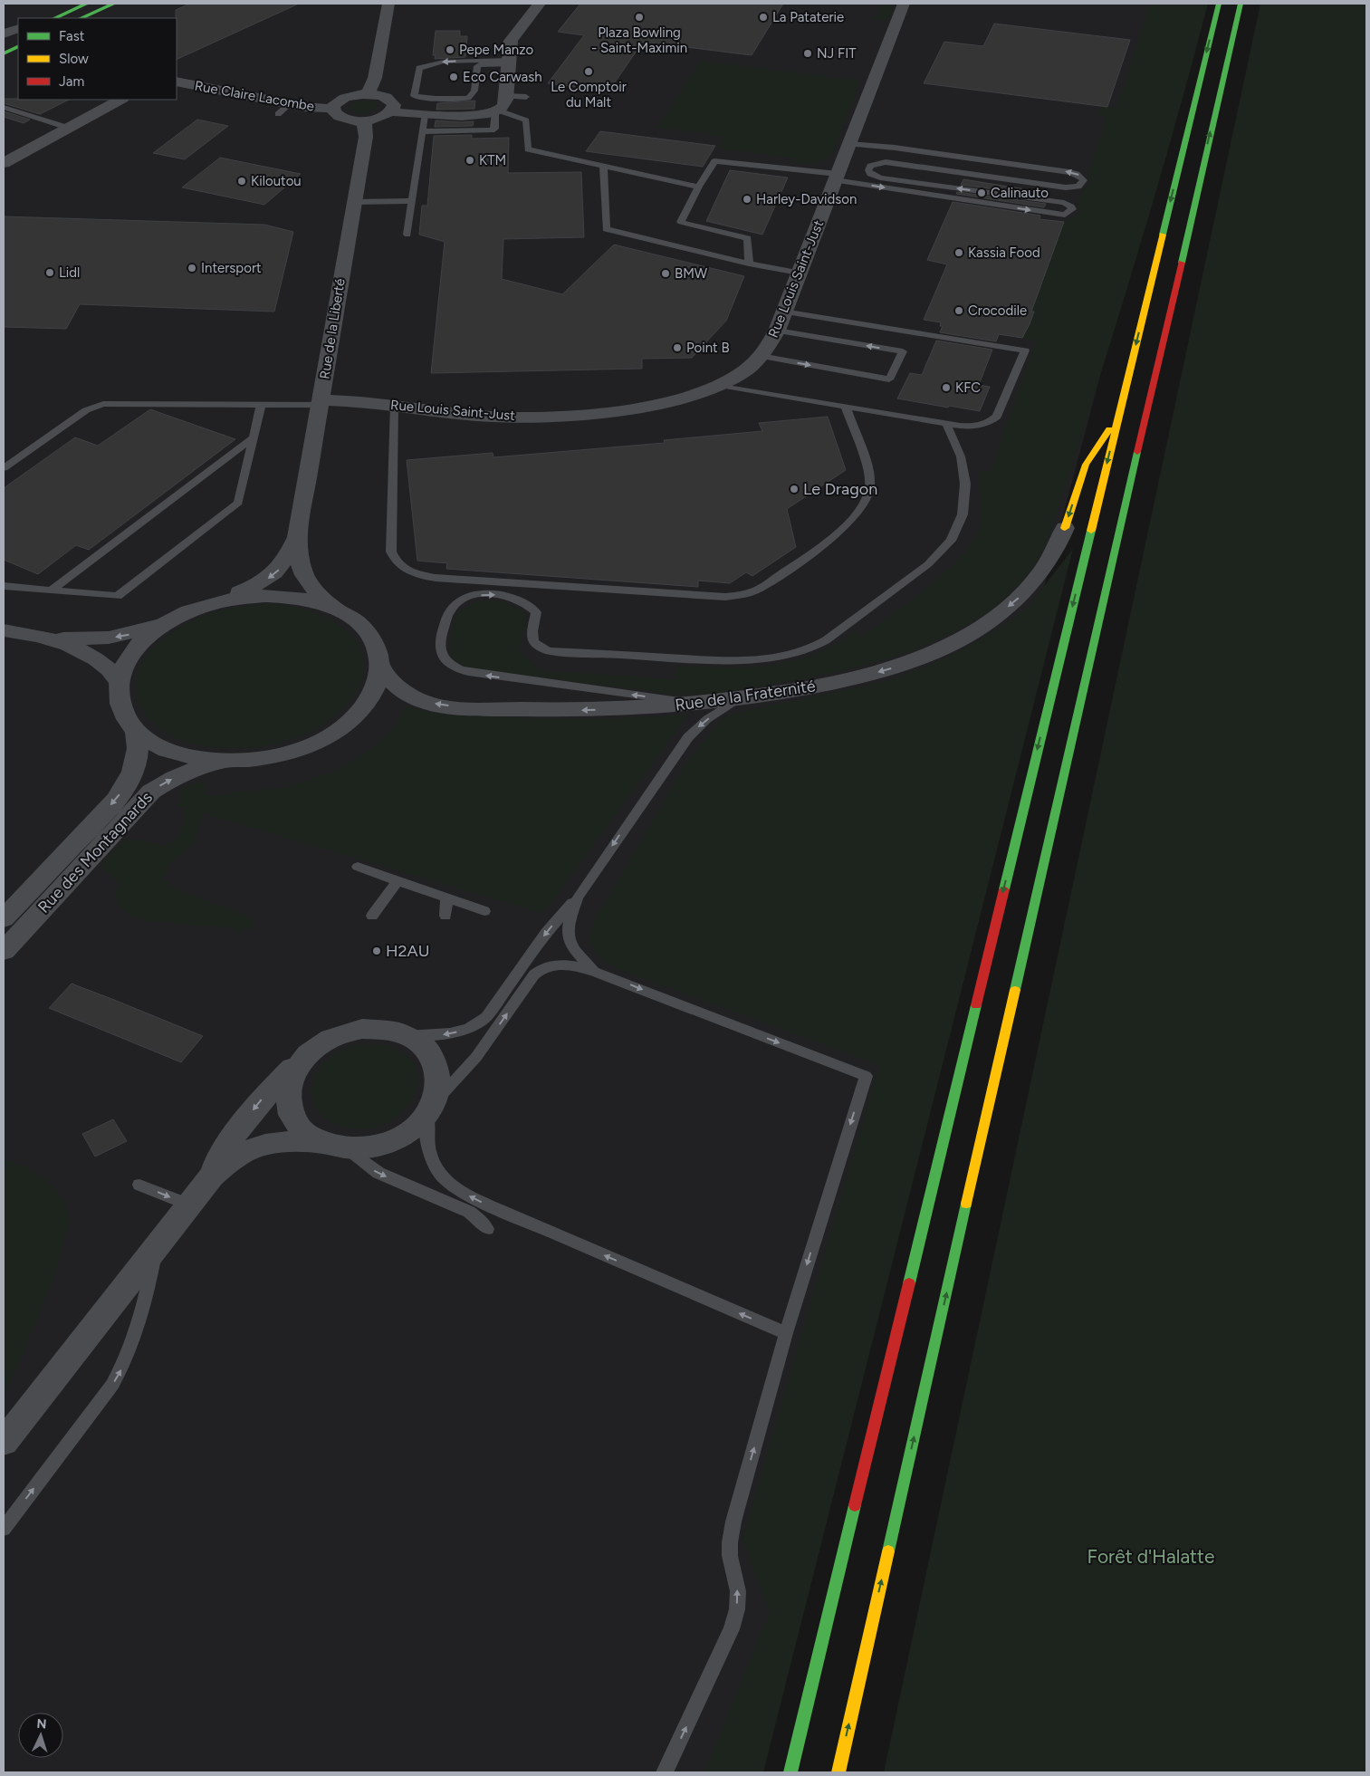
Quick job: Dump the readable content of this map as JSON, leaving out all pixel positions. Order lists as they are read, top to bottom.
{
  "streets": {
    "street": [
      "Rue Claire Lacombe",
      "Rue Louis Saint-Just",
      "Rue de la Liberté",
      "Rue de la Fraternité",
      "Rue des Montagnards"
    ]
  },
  "crossings": [
    ["Rue Louis Saint-Just", "Rue de la Liberté"]
  ],
  "one_way": ["Rue de la Fraternité"],
  "parks": ["Forêt d'Halatte"],
  "places": [
    "Plaza Bowling - Saint-Maximin",
    "La Pataterie",
    "Pepe Manzo",
    "NJ FIT",
    "Le Comptoir du Malt",
    "Eco Carwash",
    "KTM",
    "Kiloutou",
    "Calinauto",
    "Harley-Davidson",
    "Kassia Food",
    "Intersport",
    "Lidl",
    "BMW",
    "Crocodile",
    "Point B",
    "KFC",
    "Le Dragon",
    "H2AU"
  ],
  "legend": ["Fast", "Slow", "Jam"],
  "north": "top"
}
